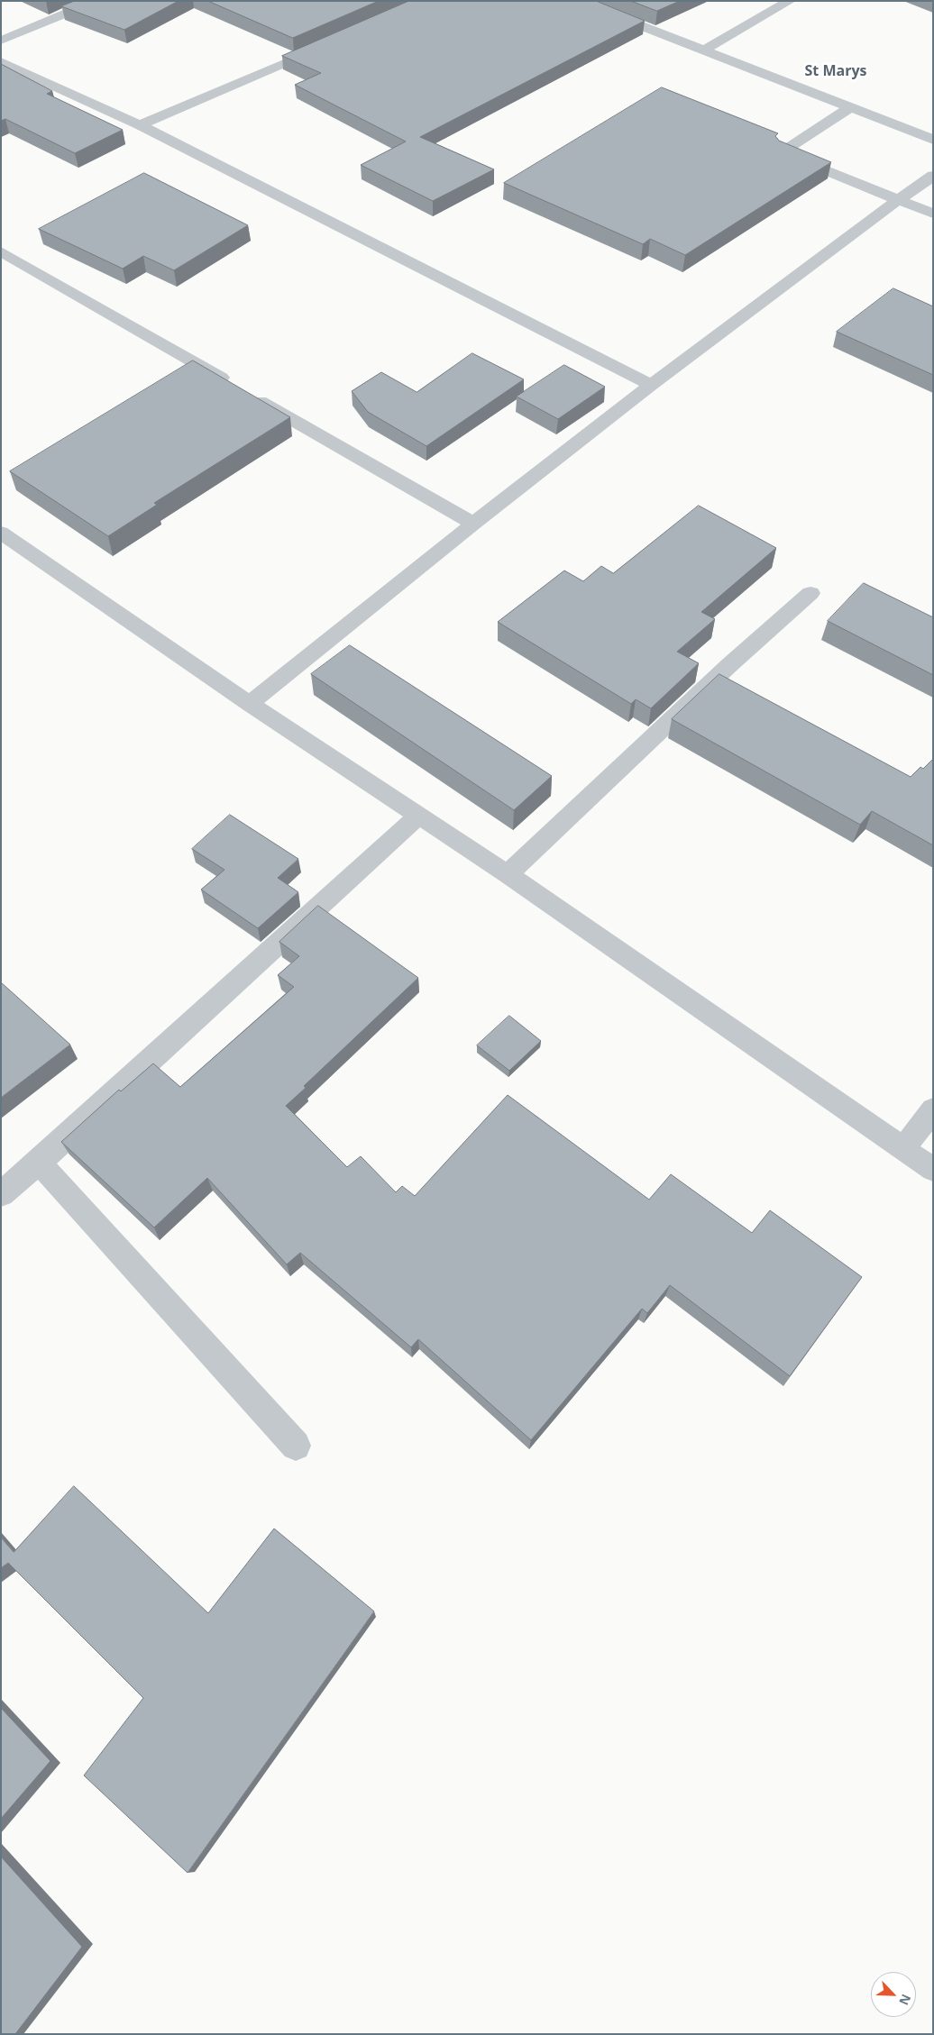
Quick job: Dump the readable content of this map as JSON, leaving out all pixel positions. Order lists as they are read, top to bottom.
{
  "districts": ["St Marys"],
  "north": "bottom right"
}
